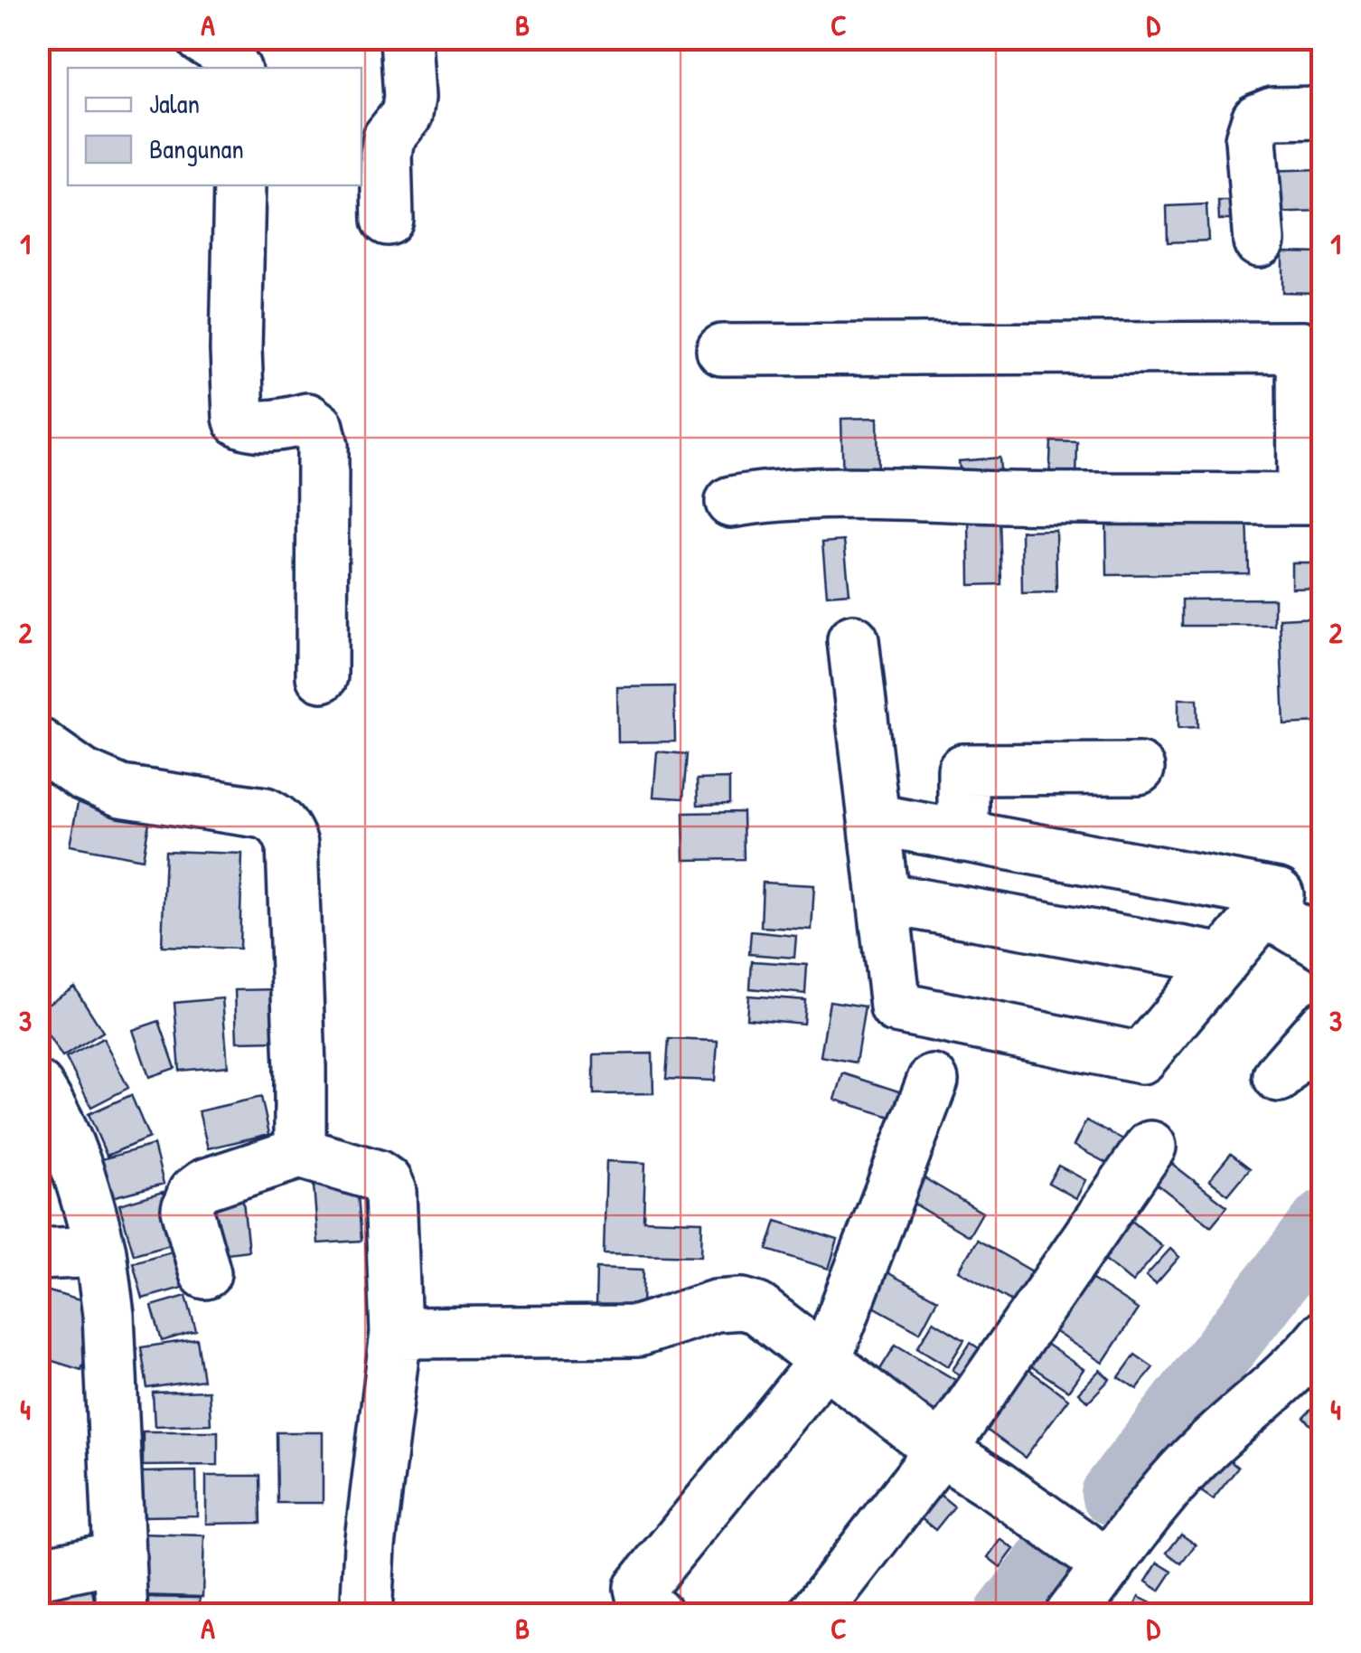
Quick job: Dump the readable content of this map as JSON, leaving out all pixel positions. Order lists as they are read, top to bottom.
{
  "legend": ["Jalan", "Bangunan"],
  "grid": {
    "columns": [
      "A",
      "B",
      "C",
      "D"
    ],
    "rows": [
      "1",
      "2",
      "3",
      "4"
    ]
  }
}
